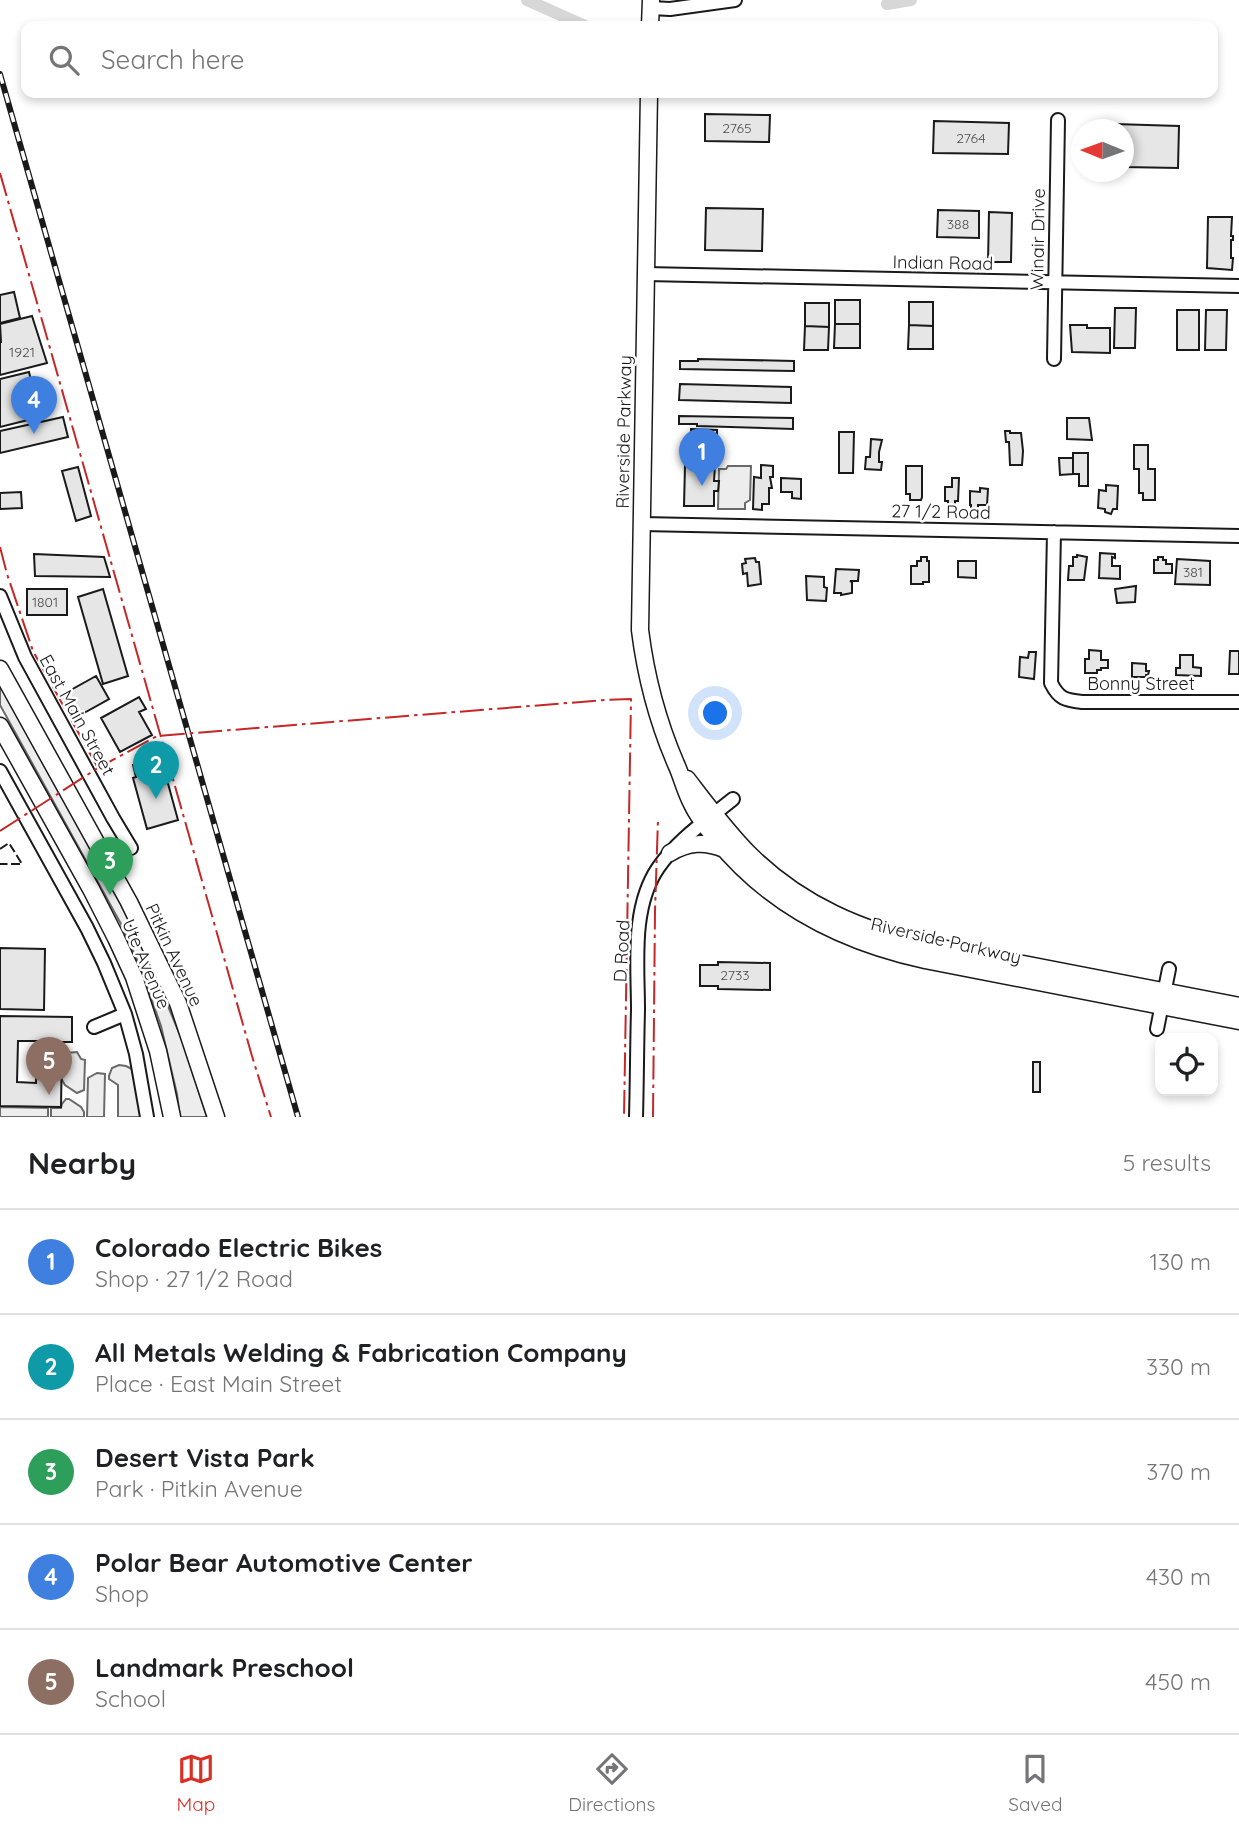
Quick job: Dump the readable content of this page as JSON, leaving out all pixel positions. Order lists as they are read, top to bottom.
{
  "streets": {
    "main road": ["Riverside Parkway", "Pitkin Avenue", "Ute Avenue"],
    "street": [
      "Winair Drive",
      "Indian Road",
      "27 1/2 Road",
      "Bonny Street",
      "East Main Street",
      "D Road"
    ]
  },
  "crossings": [
    ["Winair Drive", "Indian Road"],
    ["Indian Road", "Riverside Parkway"],
    ["Riverside Parkway", "27 1/2 Road"],
    ["Riverside Parkway", "D Road"],
    ["27 1/2 Road", "Bonny Street"]
  ],
  "house_numbers": [
    "2765",
    "2764",
    "388",
    "1921",
    "381",
    "1801",
    "2733"
  ],
  "north": "left",
  "page": {
    "search": "Search here",
    "pins": [
      "4",
      "1",
      "2",
      "3",
      "5"
    ],
    "heading": ["Nearby", "5 results"],
    "list": [
      {
        "mark": "1",
        "name": "Colorado Electric Bikes",
        "note": "Shop · 27 1/2 Road",
        "value": "130 m"
      },
      {
        "mark": "2",
        "name": "All Metals Welding & Fabrication Company",
        "note": "Place · East Main Street",
        "value": "330 m"
      },
      {
        "mark": "3",
        "name": "Desert Vista Park",
        "note": "Park · Pitkin Avenue",
        "value": "370 m"
      },
      {
        "mark": "4",
        "name": "Polar Bear Automotive Center",
        "note": "Shop",
        "value": "430 m"
      },
      {
        "mark": "5",
        "name": "Landmark Preschool",
        "note": "School",
        "value": "450 m"
      }
    ],
    "nav": ["Map", "Directions", "Saved"]
  }
}
